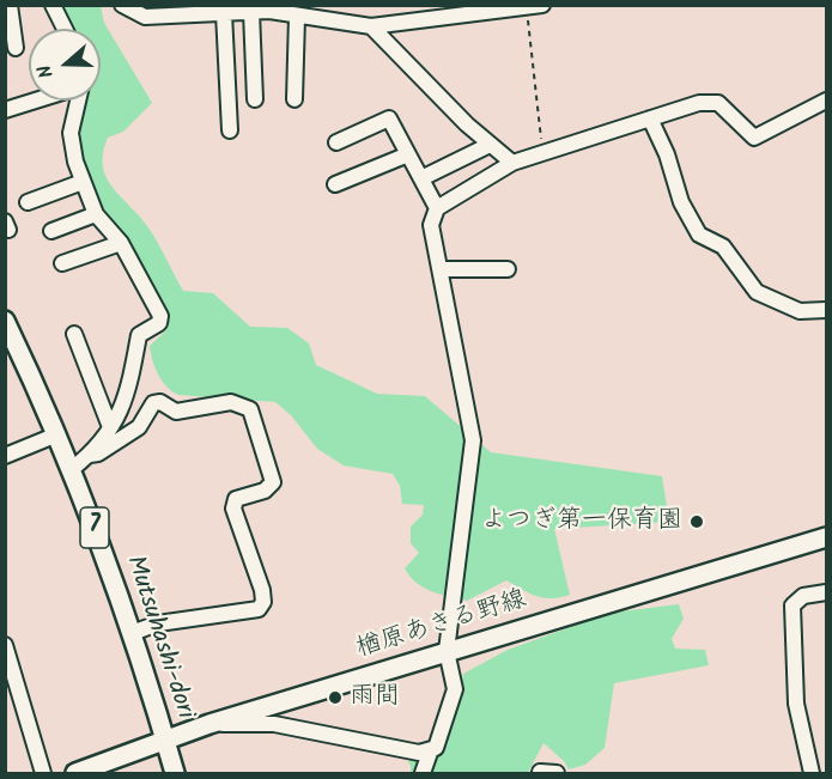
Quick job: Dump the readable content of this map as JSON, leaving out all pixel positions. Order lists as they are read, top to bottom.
{
  "streets": {
    "main road": ["7", "楢原あきる野線", "Mutsuhashi-dori"]
  },
  "crossings": [
    ["楢原あきる野線", "Mutsuhashi-dori"]
  ],
  "places": ["よつぎ第一保育園", "雨間"],
  "north": "left"
}
